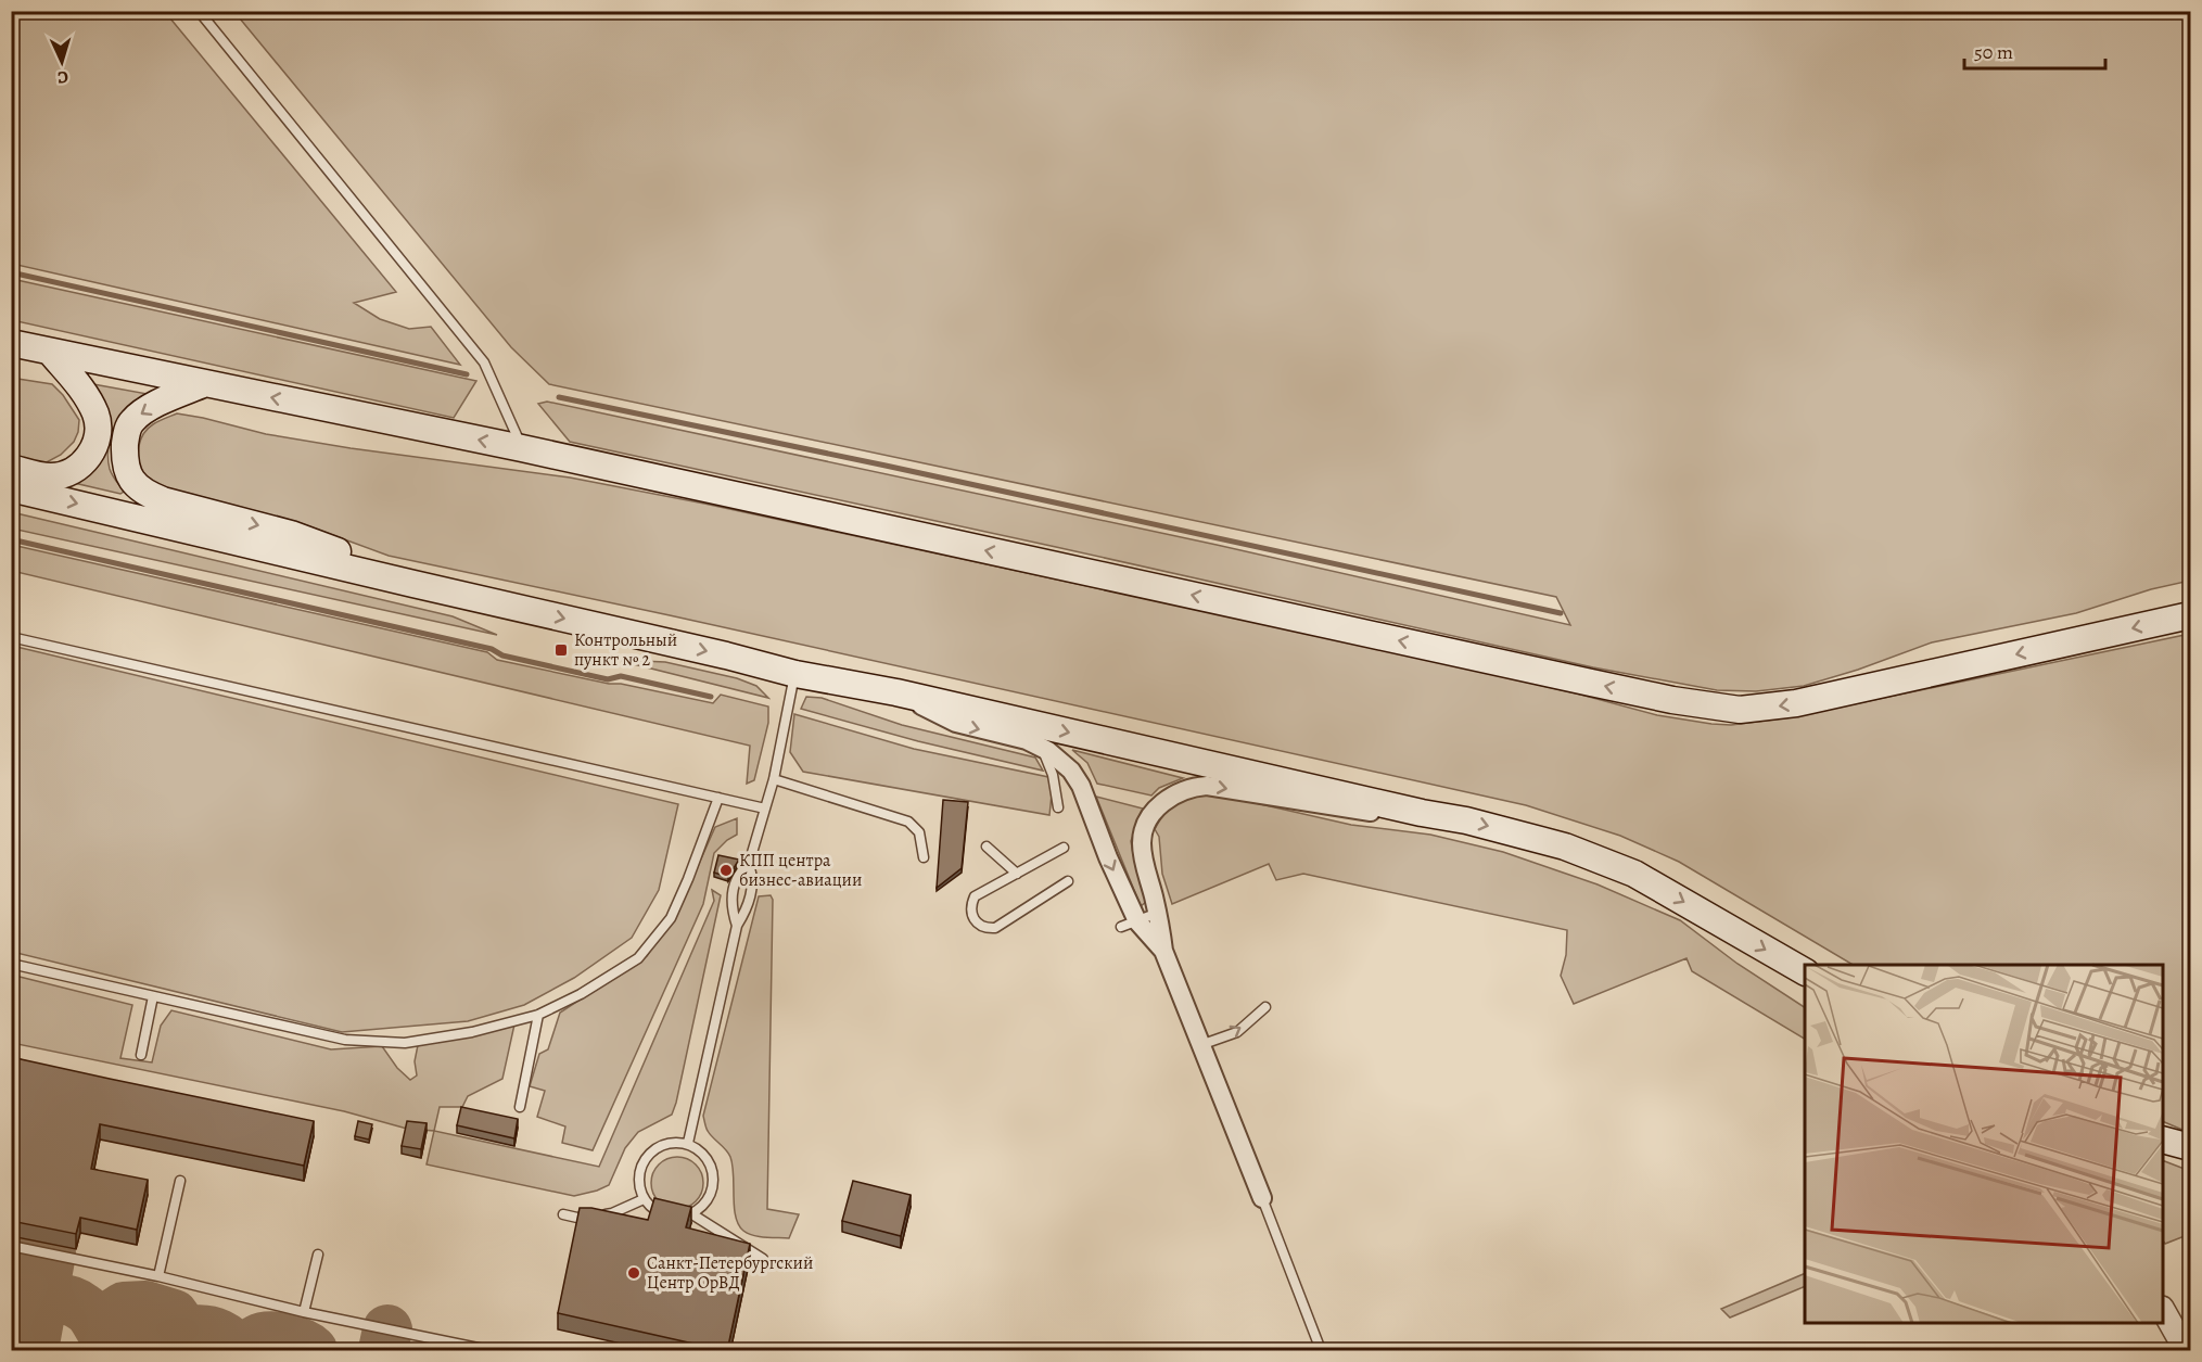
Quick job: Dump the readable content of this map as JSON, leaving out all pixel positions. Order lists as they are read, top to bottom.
{
  "places": {
    "transit": ["Контрольный пункт № 2"],
    "other": ["КПП центра бизнес-авиации", "Санкт-Петербургский Центр ОрВД"]
  },
  "scale_bar": "50 m",
  "north": "bottom"
}
